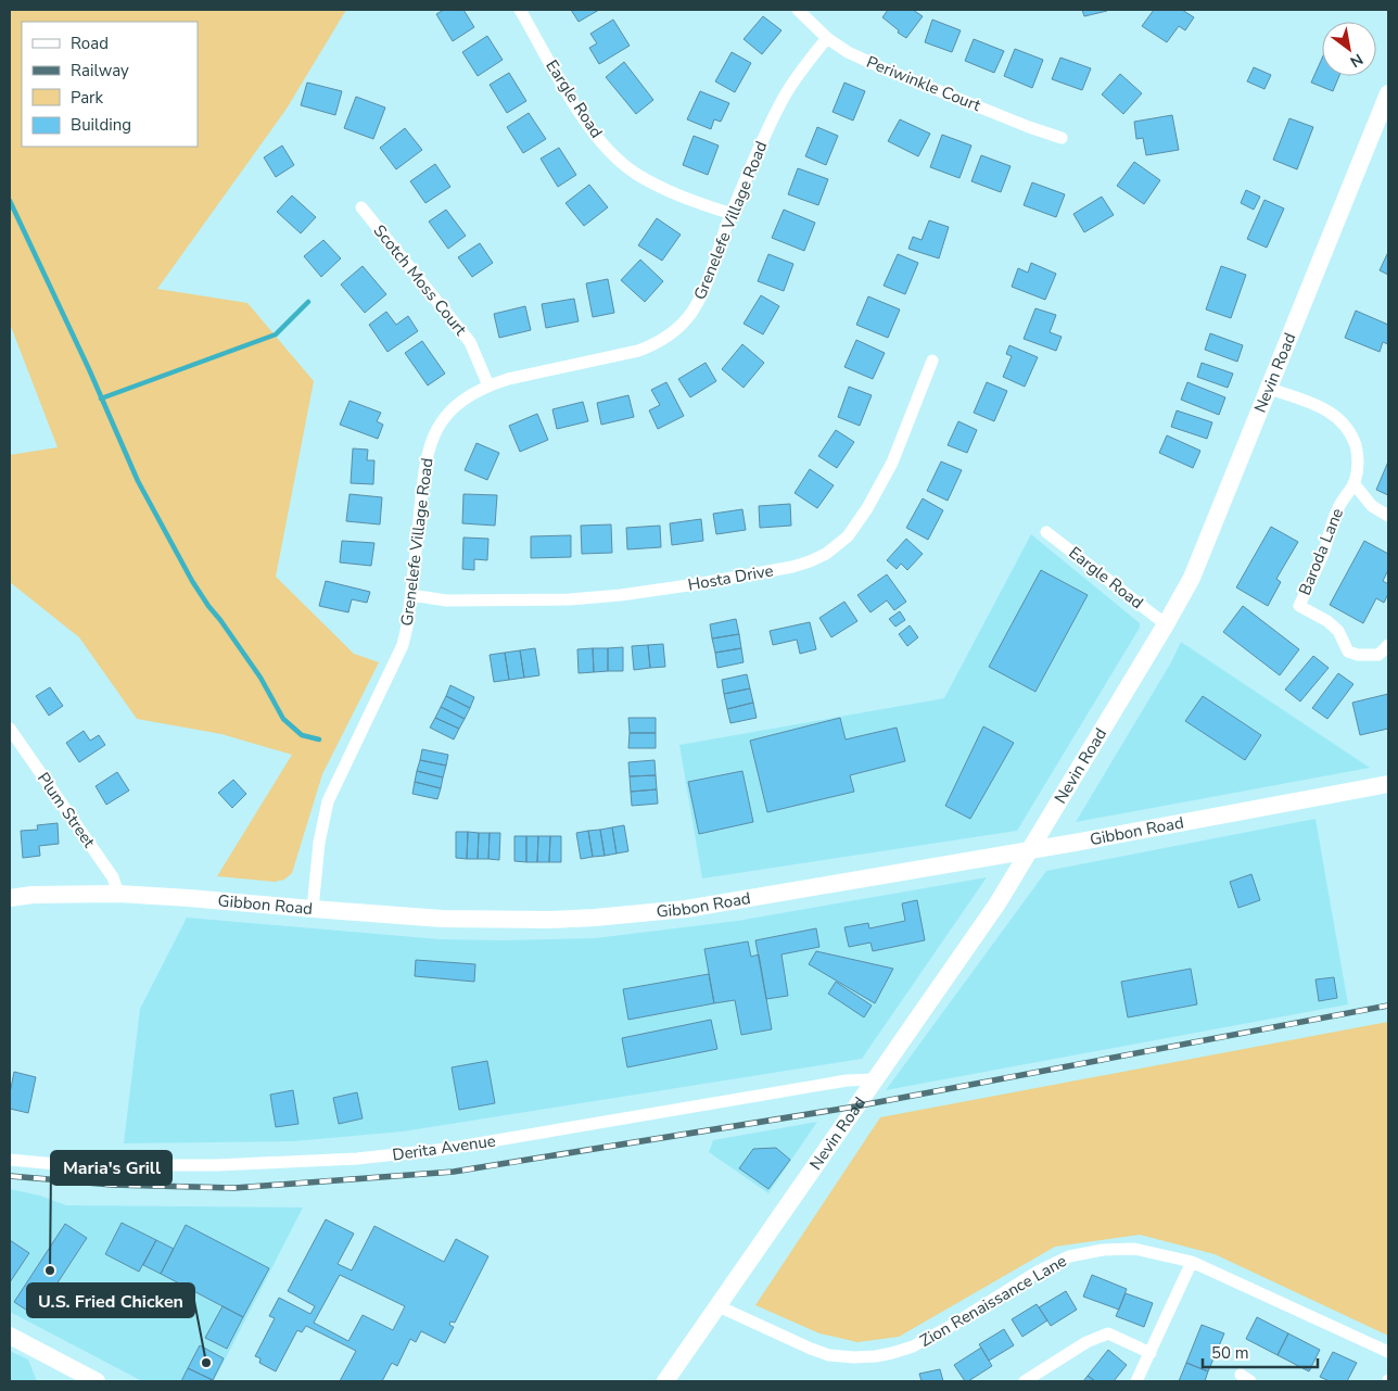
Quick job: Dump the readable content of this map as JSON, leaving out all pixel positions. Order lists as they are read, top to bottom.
{
  "streets": {
    "main road": ["Nevin Road", "Gibbon Road"],
    "street": [
      "Periwinkle Court",
      "Eargle Road",
      "Grenelefe Village Road",
      "Scotch Moss Court",
      "Baroda Lane",
      "Hosta Drive",
      "Plum Street",
      "Derita Avenue",
      "Zion Renaissance Lane"
    ]
  },
  "crossings": [
    ["Periwinkle Court", "Grenelefe Village Road"],
    ["Eargle Road", "Grenelefe Village Road"],
    ["Eargle Road", "Nevin Road"],
    ["Grenelefe Village Road", "Scotch Moss Court"],
    ["Grenelefe Village Road", "Hosta Drive"],
    ["Grenelefe Village Road", "Gibbon Road"],
    ["Nevin Road", "Baroda Lane"],
    ["Nevin Road", "Gibbon Road"],
    ["Nevin Road", "Derita Avenue"],
    ["Nevin Road", "Zion Renaissance Lane"],
    ["Plum Street", "Gibbon Road"]
  ],
  "places": ["Maria's Grill", "U.S. Fried Chicken"],
  "legend": [
    "Road",
    "Railway",
    "Park",
    "Building"
  ],
  "scale_bar": "50 m",
  "north": "bottom right"
}
